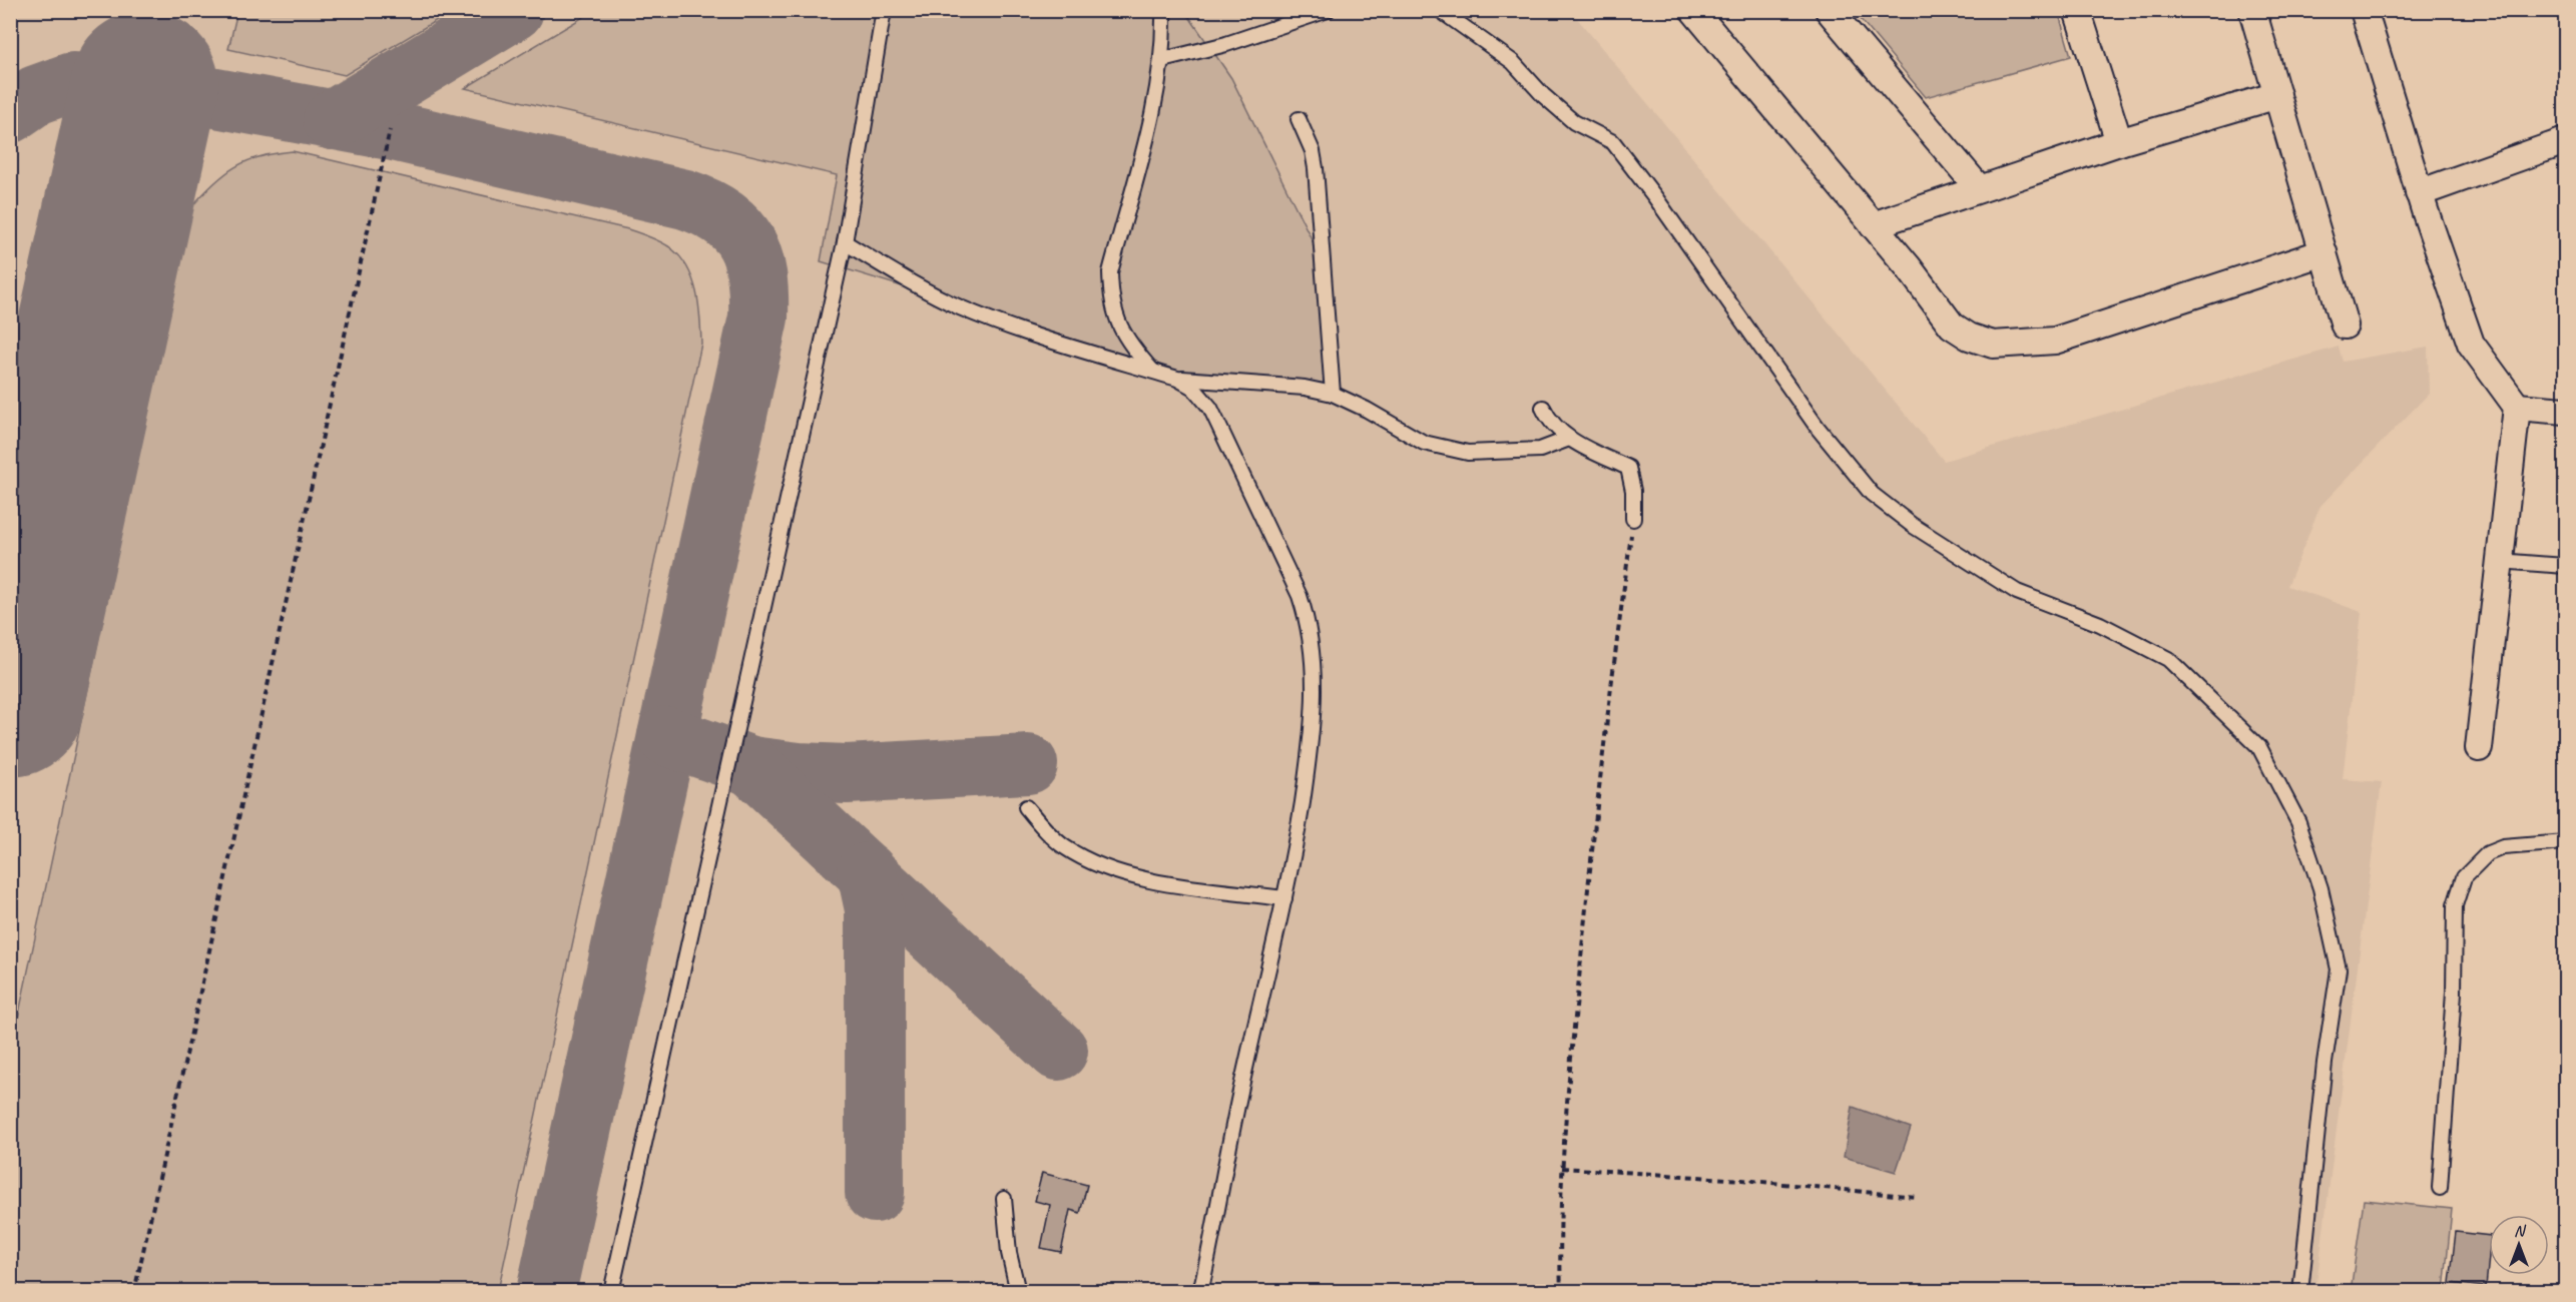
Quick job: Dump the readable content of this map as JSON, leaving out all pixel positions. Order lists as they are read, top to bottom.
{
  "north": "top"
}
